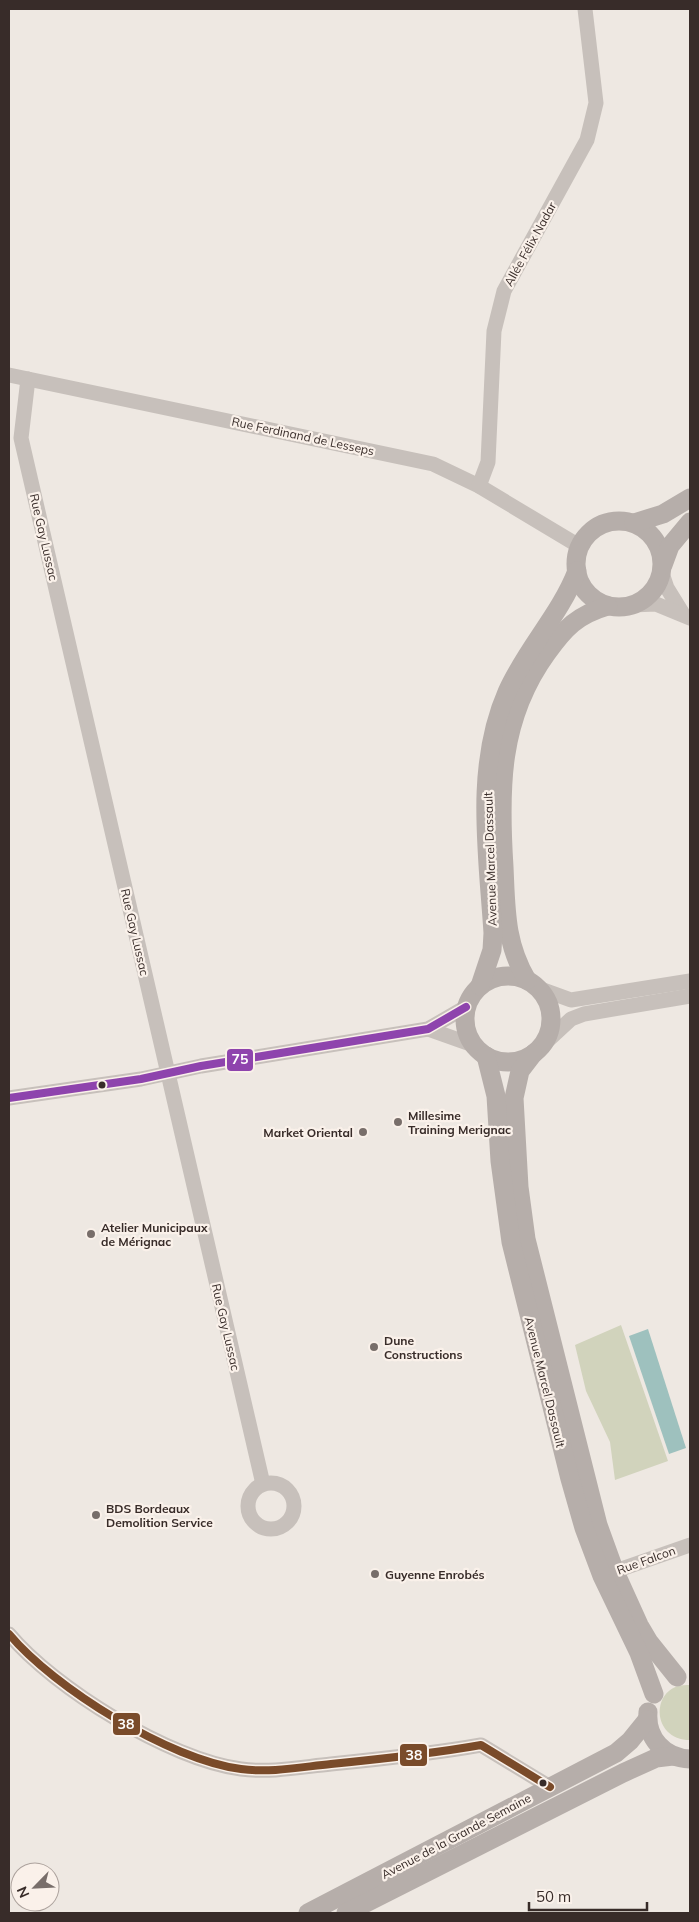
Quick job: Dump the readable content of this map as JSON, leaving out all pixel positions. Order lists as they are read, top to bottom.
{
  "streets": {
    "main road": ["Avenue Marcel Dassault", "Avenue de la Grande Semaine"],
    "street": [
      "Allée Félix Nadar",
      "Rue Ferdinand de Lesseps",
      "Rue Gay Lussac",
      "Rue Falcon"
    ]
  },
  "crossings": [
    ["Allée Félix Nadar", "Rue Ferdinand de Lesseps"],
    ["Rue Ferdinand de Lesseps", "Rue Gay Lussac"],
    ["Rue Ferdinand de Lesseps", "Avenue Marcel Dassault"],
    ["Avenue Marcel Dassault", "Rue Falcon"]
  ],
  "places": [
    "Millesime Training Merignac",
    "Market Oriental",
    "Atelier Municipaux de Mérignac",
    "Dune Constructions",
    "BDS Bordeaux Demolition Service",
    "Guyenne Enrobés"
  ],
  "lines": ["transit line 75", "transit line 38"],
  "scale_bar": "50 m",
  "north": "bottom left"
}
